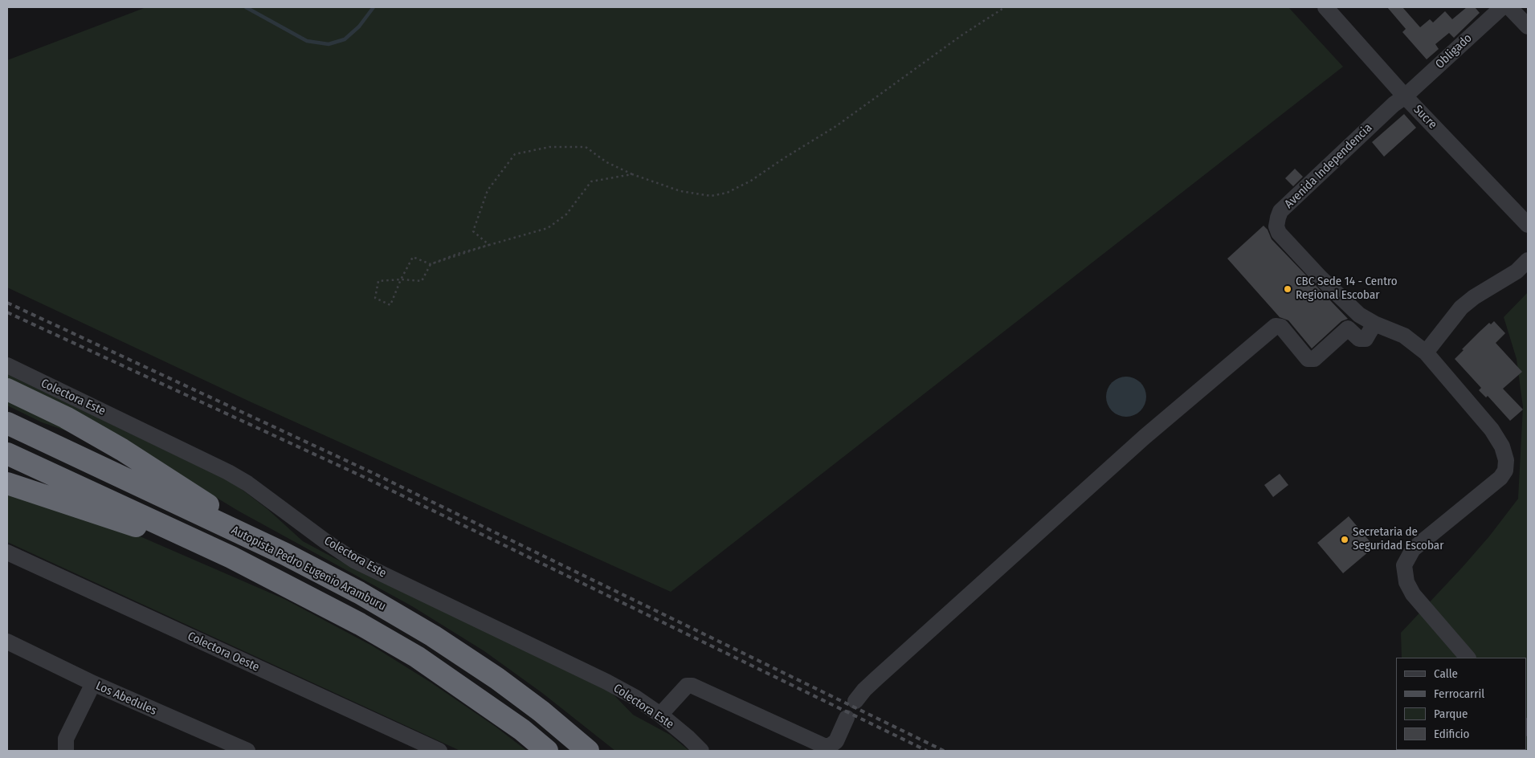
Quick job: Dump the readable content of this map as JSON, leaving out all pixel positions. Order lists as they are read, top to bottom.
{
  "streets": {
    "highway": ["Autopista Pedro Eugenio Aramburu"],
    "street": [
      "Obligado",
      "Sucre",
      "Avenida Independencia",
      "Colectora Este",
      "Colectora Oeste",
      "Los Abedules"
    ]
  },
  "crossings": [
    ["Obligado", "Sucre"],
    ["Obligado", "Avenida Independencia"],
    ["Sucre", "Avenida Independencia"]
  ],
  "places": ["CBC Sede 14 - Centro Regional Escobar", "Secretaria de Seguridad Escobar"],
  "legend": [
    "Calle",
    "Ferrocarril",
    "Parque",
    "Edificio"
  ]
}
